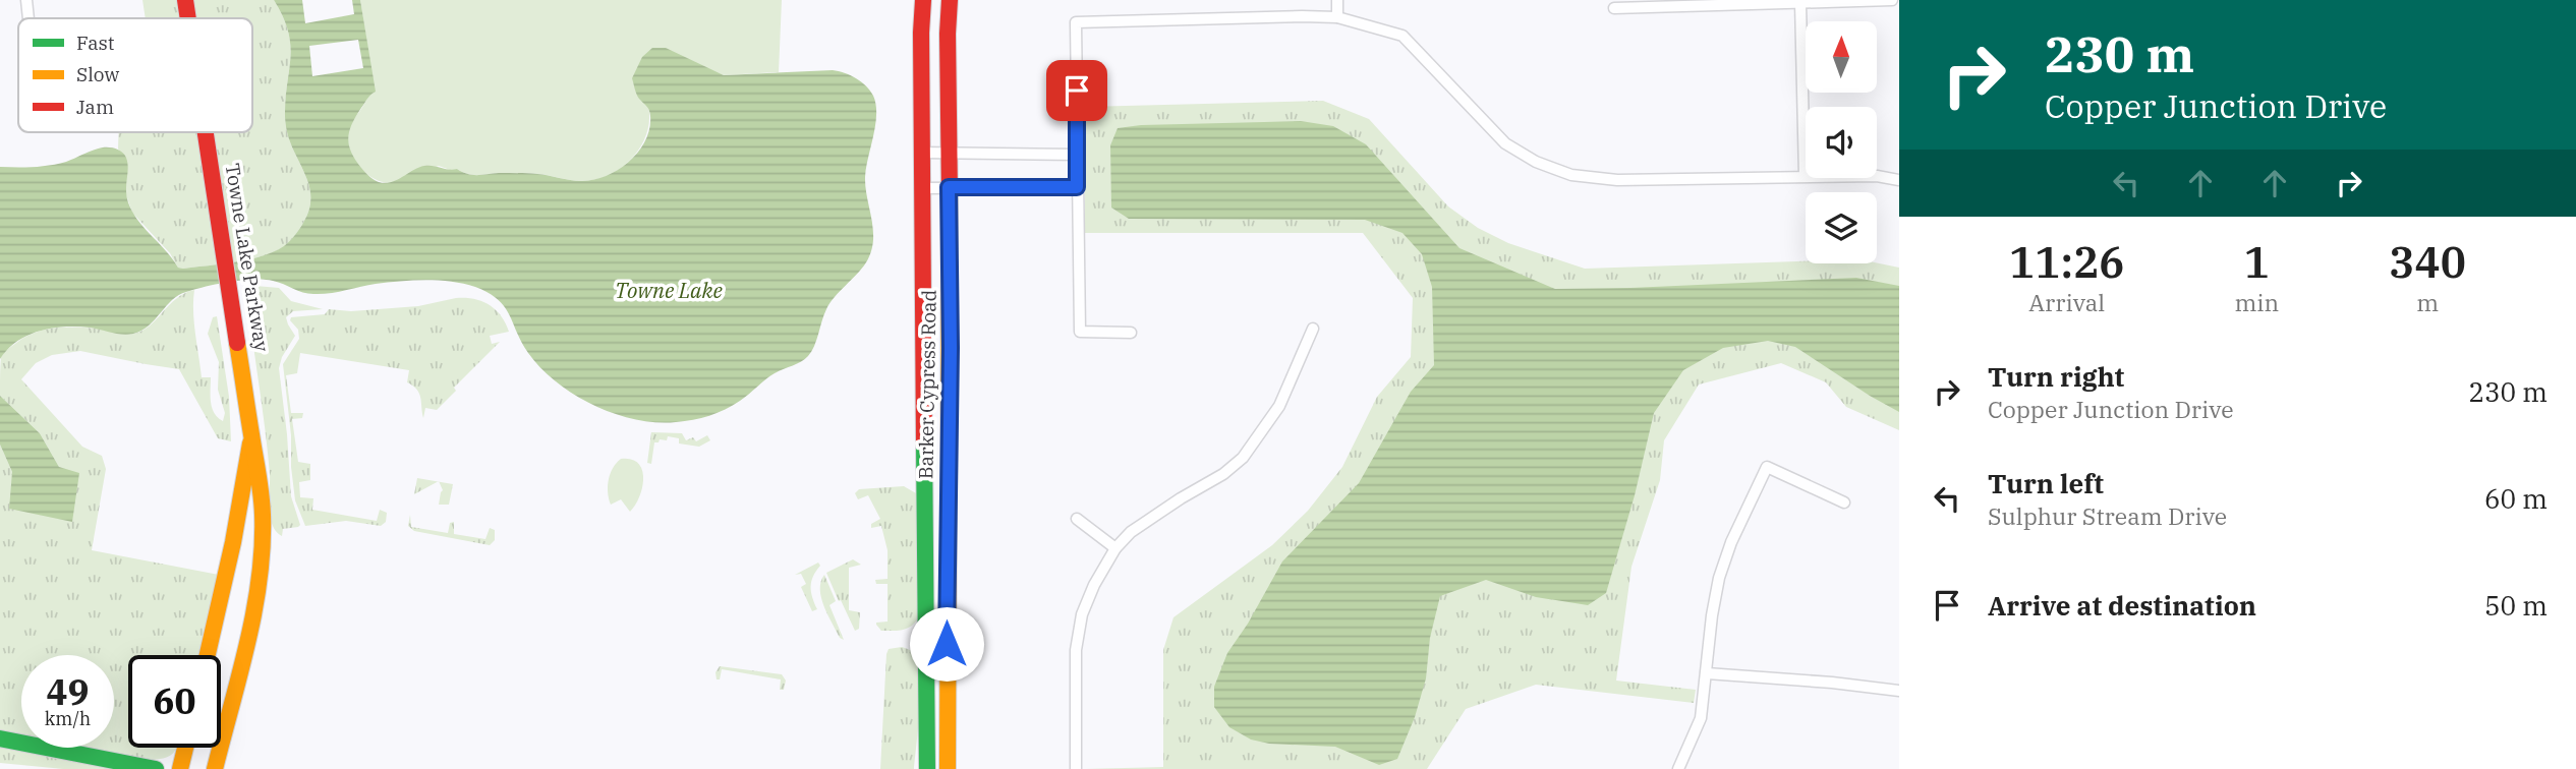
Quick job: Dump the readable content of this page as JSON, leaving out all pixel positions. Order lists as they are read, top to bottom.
{
  "streets": {
    "main road": ["Towne Lake Parkway", "Barker Cypress Road"]
  },
  "water": ["Towne Lake"],
  "legend": ["Fast", "Slow", "Jam"],
  "north": "top",
  "page": {
    "turn": ["230 m", "Copper Junction Drive"],
    "eta": [
      "11:26",
      "Arrival",
      "1",
      "min",
      "340",
      "m"
    ],
    "list": [
      {
        "name": "Turn right",
        "note": "Copper Junction Drive",
        "value": "230 m"
      },
      {
        "name": "Turn left",
        "note": "Sulphur Stream Drive",
        "value": "60 m"
      },
      {
        "name": "Arrive at destination",
        "value": "50 m"
      }
    ],
    "speed": "49 km/h",
    "limit": "60"
  }
}
